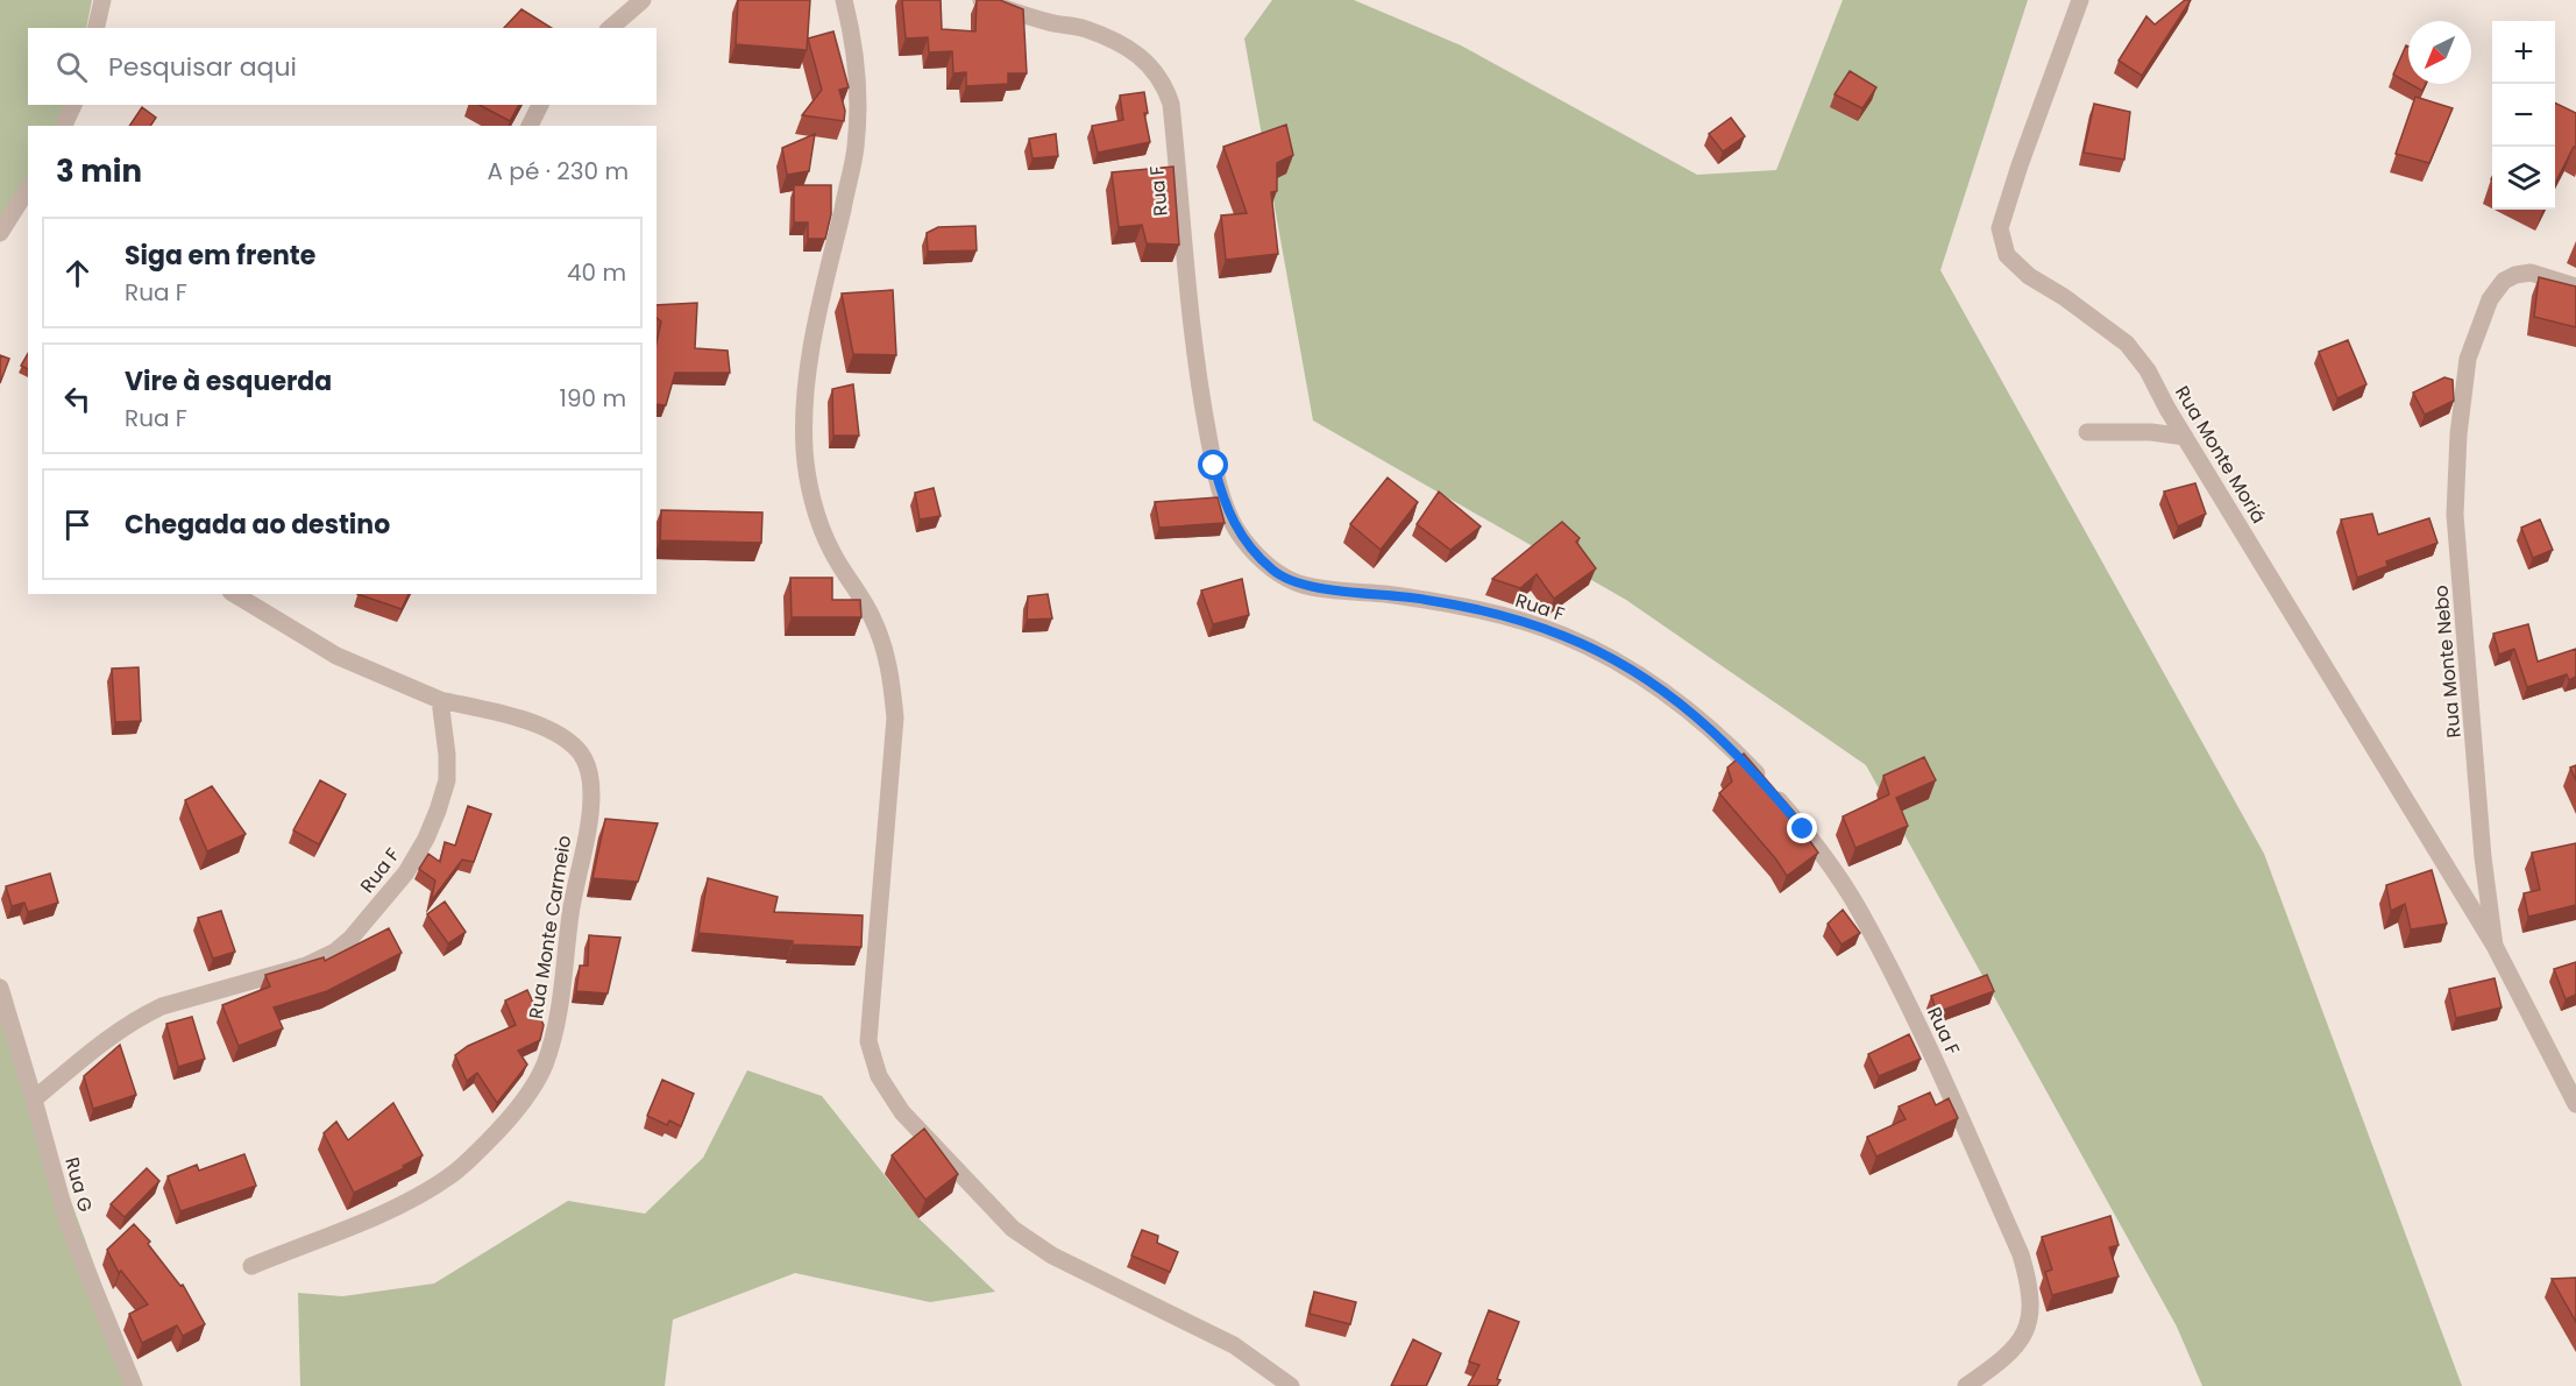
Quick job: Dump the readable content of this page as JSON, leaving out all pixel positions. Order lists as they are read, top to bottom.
{
  "streets": {
    "street": [
      "Rua F",
      "Rua Monte Moriá",
      "Rua Monte Nebo",
      "Rua Monte Carmeio",
      "Rua G"
    ]
  },
  "crossings": [
    ["Rua F", "Rua Monte Carmeio"],
    ["Rua F", "Rua G"],
    ["Rua Monte Moriá", "Rua Monte Nebo"]
  ],
  "north": "bottom left",
  "page": {
    "map_buttons": ["+", "−"],
    "search": "Pesquisar aqui",
    "heading": ["3 min", "A pé · 230 m"],
    "list": [
      ["Siga em frente", "Rua F", "40 m"],
      ["Vire à esquerda", "Rua F", "190 m"],
      "Chegada ao destino"
    ]
  }
}
